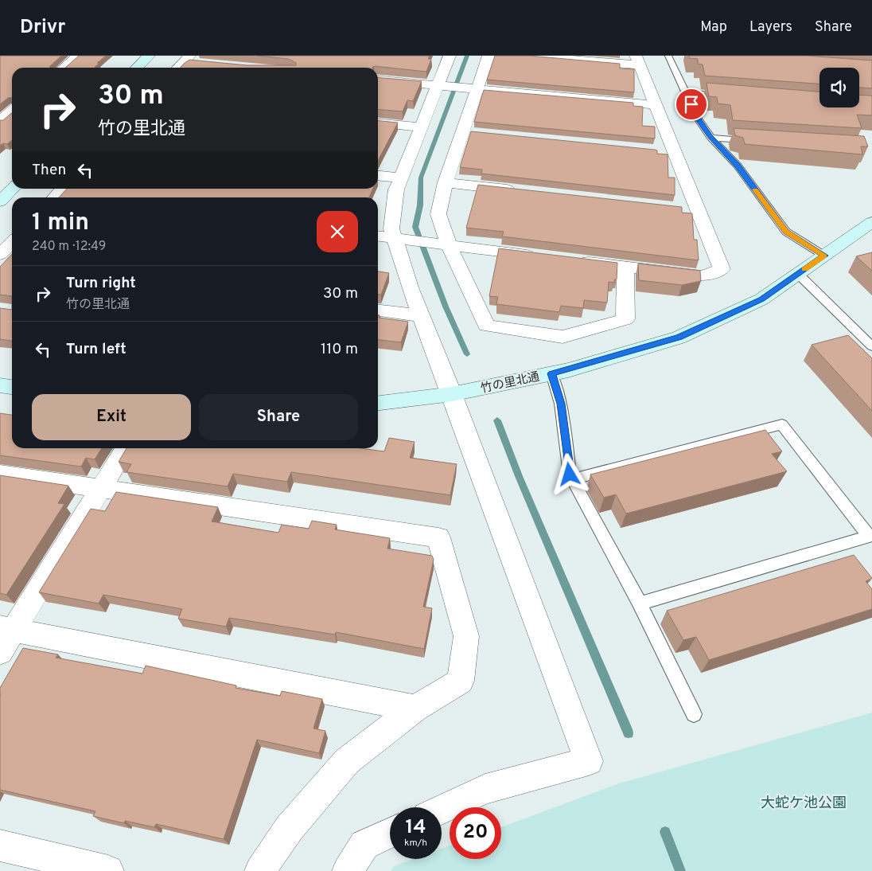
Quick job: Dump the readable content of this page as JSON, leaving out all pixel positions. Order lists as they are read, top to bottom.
{
  "streets": {
    "street": ["竹の里北通"]
  },
  "parks": ["大蛇ケ池公園"],
  "page": {
    "header": "Drivr",
    "nav": ["Map", "Layers", "Share"],
    "turn": ["30 m", "竹の里北通"],
    "then": "Then",
    "heading": ["1 min", "240 m · 12:49"],
    "list": [
      {
        "name": "Turn right",
        "note": "竹の里北通",
        "value": "30 m"
      },
      {
        "name": "Turn left",
        "value": "110 m"
      }
    ],
    "buttons": ["Exit", "Share"],
    "speed": "14 km/h",
    "limit": "20"
  }
}
